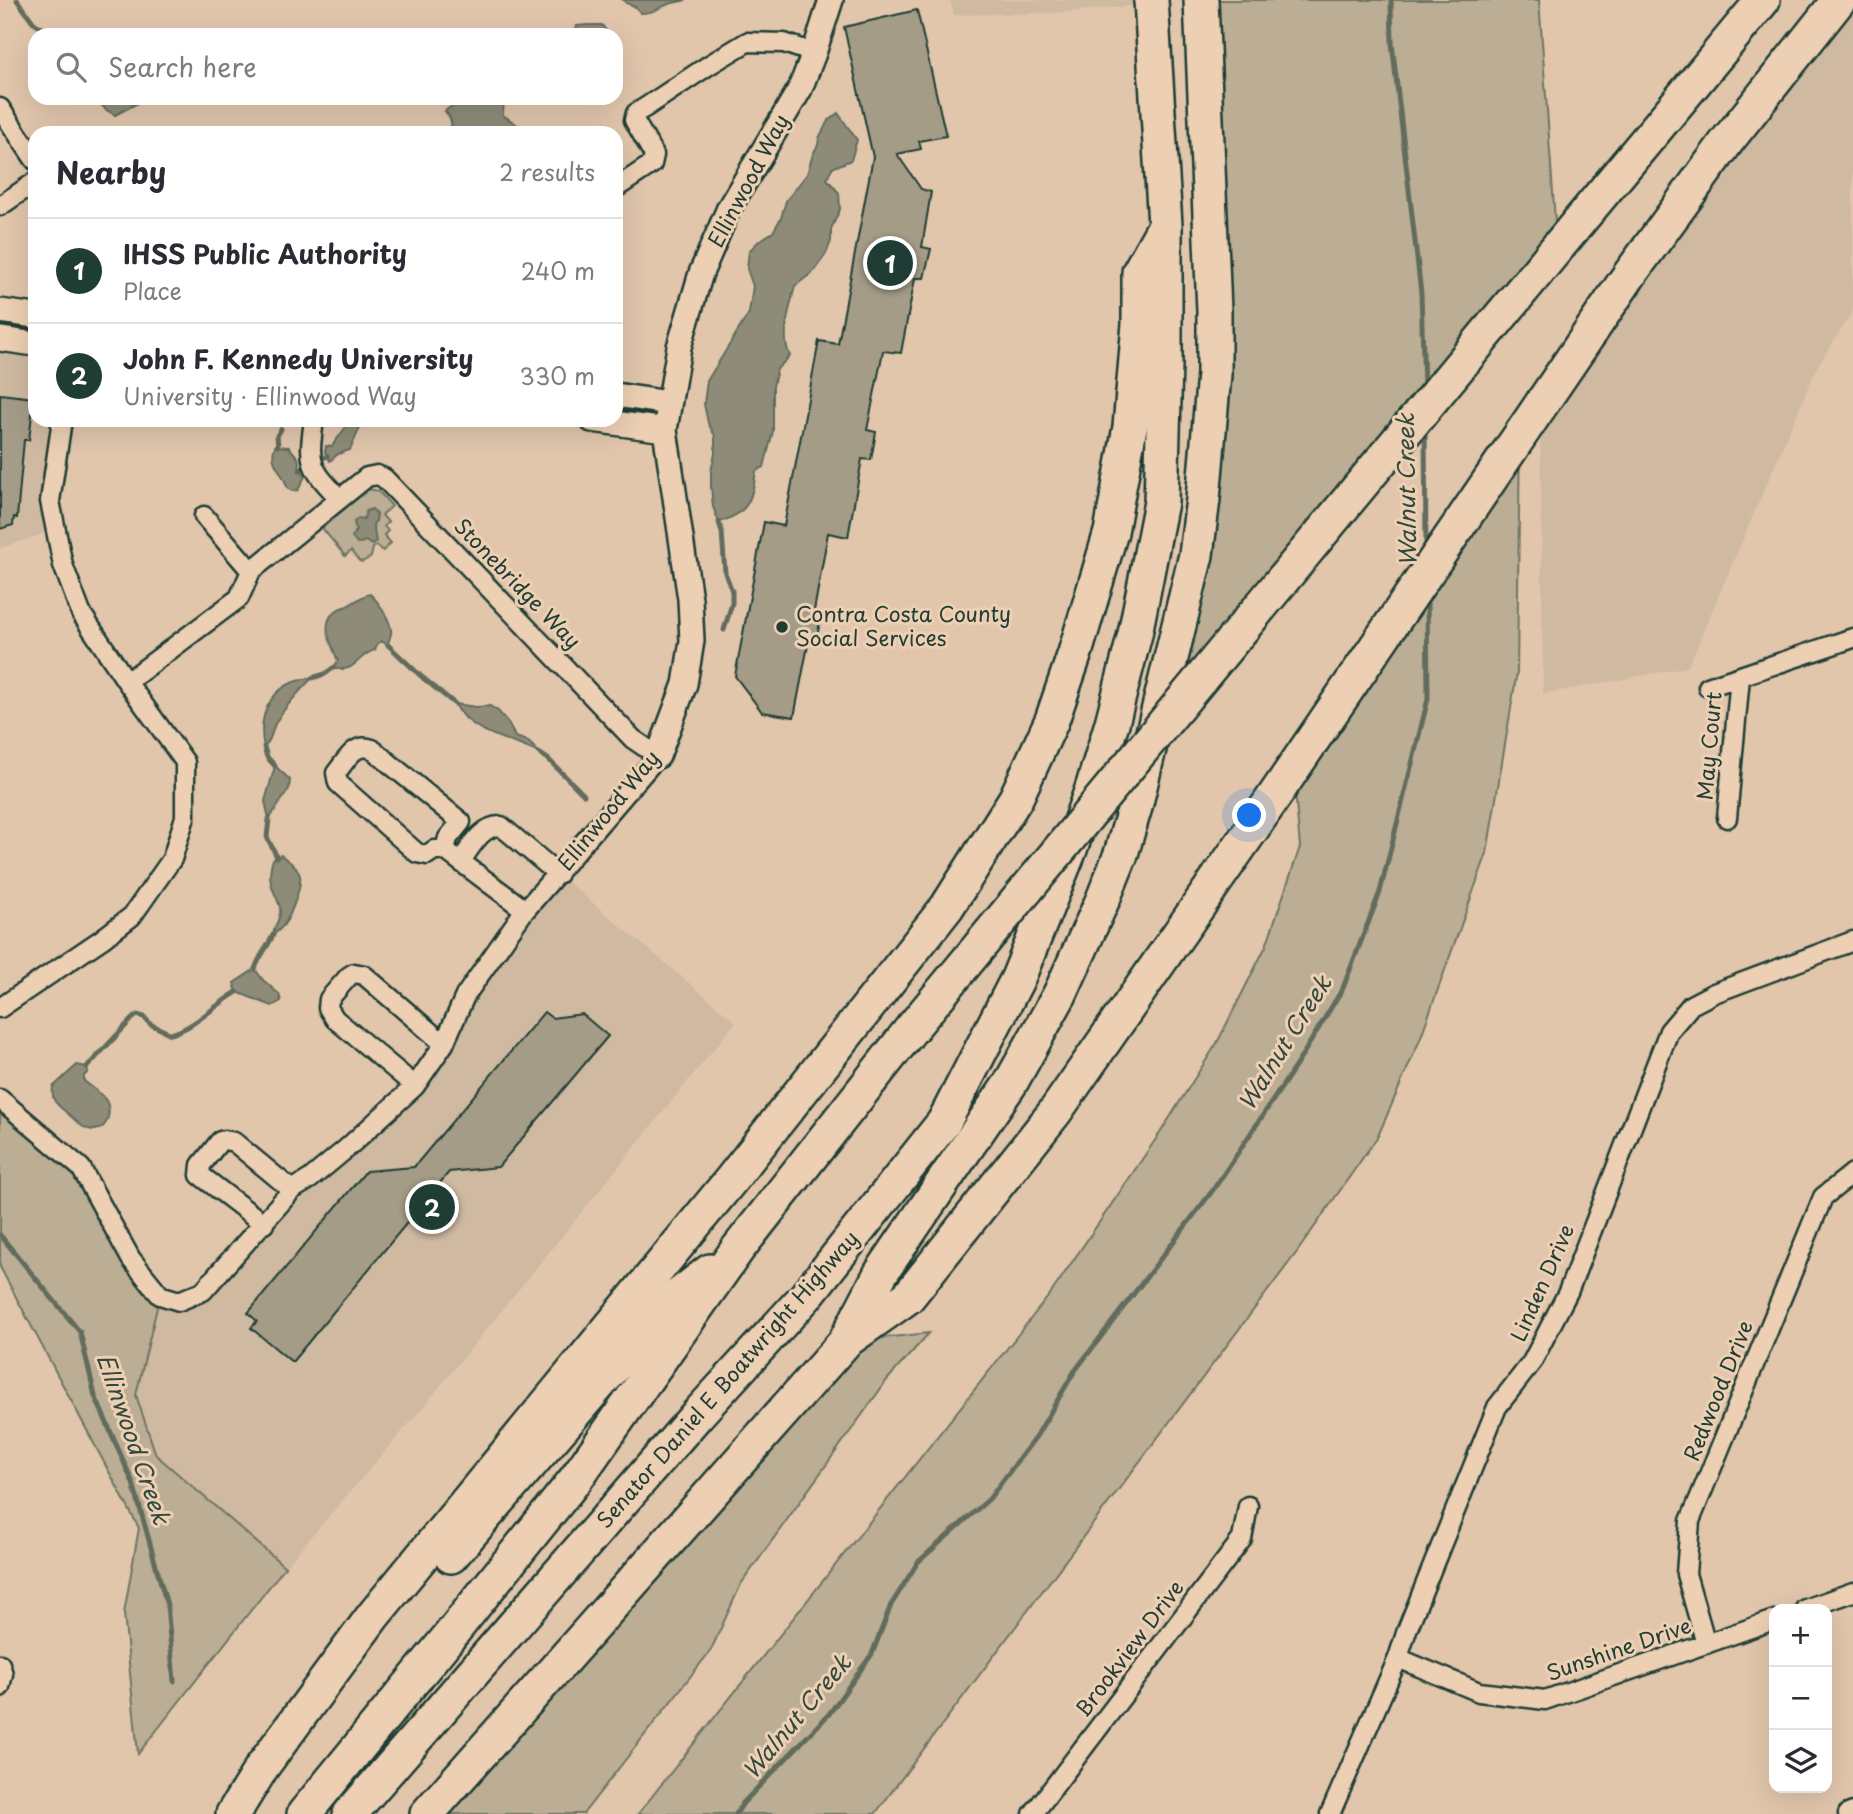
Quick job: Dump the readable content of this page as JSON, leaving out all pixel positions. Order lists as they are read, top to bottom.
{
  "streets": {
    "highway": ["Senator Daniel E Boatwright Highway"],
    "street": [
      "Ellinwood Way",
      "Stonebridge Way",
      "May Court",
      "Linden Drive",
      "Redwood Drive",
      "Brookview Drive",
      "Sunshine Drive"
    ]
  },
  "crossings": [
    ["Ellinwood Way", "Stonebridge Way"],
    ["Linden Drive", "Sunshine Drive"],
    ["Redwood Drive", "Sunshine Drive"]
  ],
  "water": ["Walnut Creek", "Ellinwood Creek"],
  "places": ["Contra Costa County Social Services"],
  "page": {
    "search": "Search here",
    "heading": ["Nearby", "2 results"],
    "list": [
      {
        "mark": "1",
        "name": "IHSS Public Authority",
        "note": "Place",
        "value": "240 m"
      },
      {
        "mark": "2",
        "name": "John F. Kennedy University",
        "note": "University · Ellinwood Way",
        "value": "330 m"
      }
    ],
    "pins": ["1", "2"],
    "map_buttons": ["+", "−"]
  }
}
